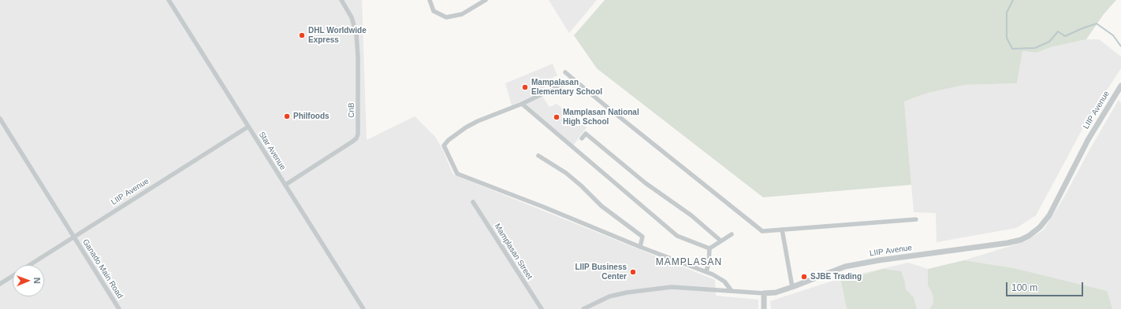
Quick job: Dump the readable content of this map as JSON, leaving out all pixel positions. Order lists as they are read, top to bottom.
{
  "streets": {
    "street": [
      "CnB",
      "LIIP Avenue",
      "Star Avenue",
      "Mamplasan Street",
      "Ganado Main Road"
    ]
  },
  "crossings": [
    ["CnB", "Star Avenue"],
    ["LIIP Avenue", "Star Avenue"],
    ["LIIP Avenue", "Ganado Main Road"]
  ],
  "districts": ["MAMPLASAN"],
  "places": [
    "DHL Worldwide Express",
    "Mampalasan Elementary School",
    "Philfoods",
    "Mamplasan National High School",
    "LIIP Business Center",
    "SJBE Trading"
  ],
  "scale_bar": "100 m",
  "north": "right"
}
